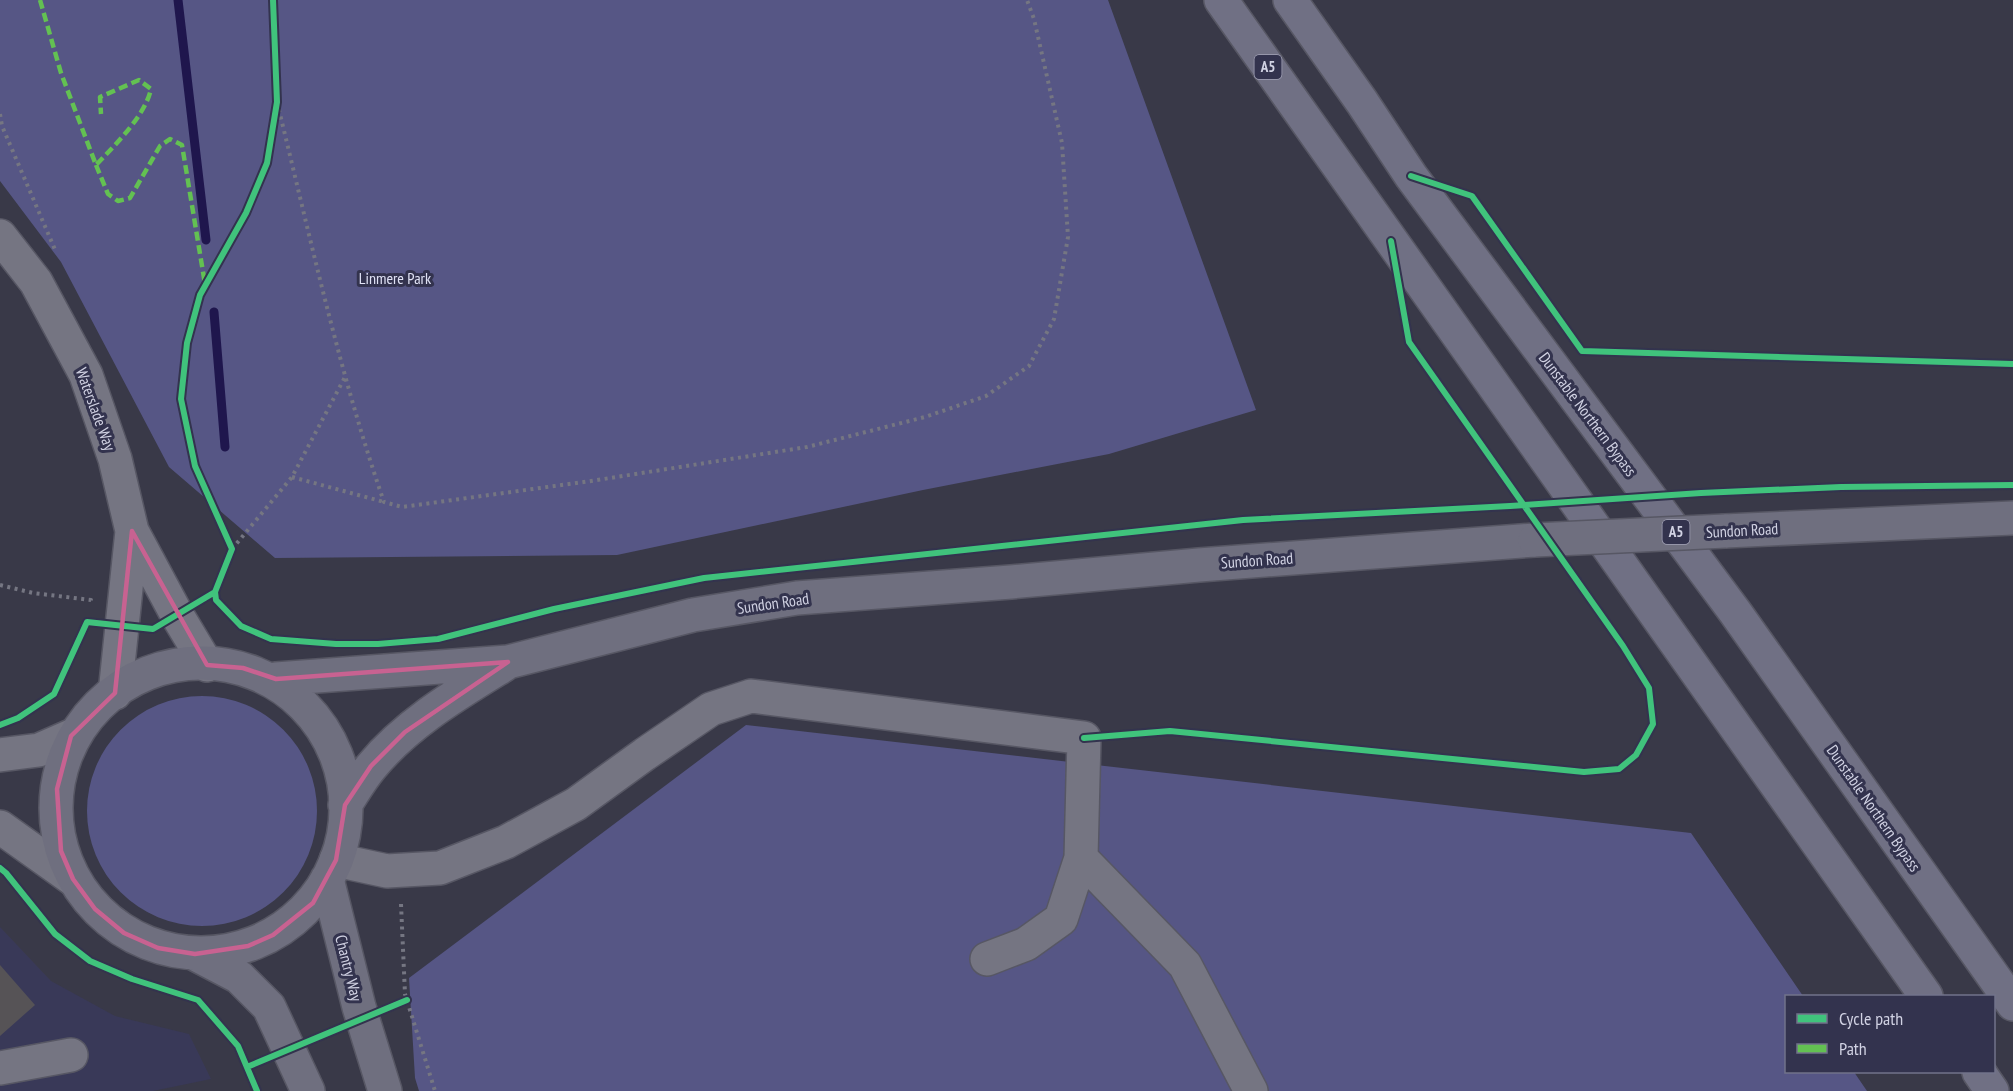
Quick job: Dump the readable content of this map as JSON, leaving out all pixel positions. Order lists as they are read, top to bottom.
{
  "streets": {
    "highway": ["A5", "Dunstable Northern Bypass"],
    "main road": ["Sundon Road", "Chantry Way"],
    "street": ["Waterslade Way"]
  },
  "parks": ["Linmere Park"],
  "legend": ["Cycle path", "Path"]
}
